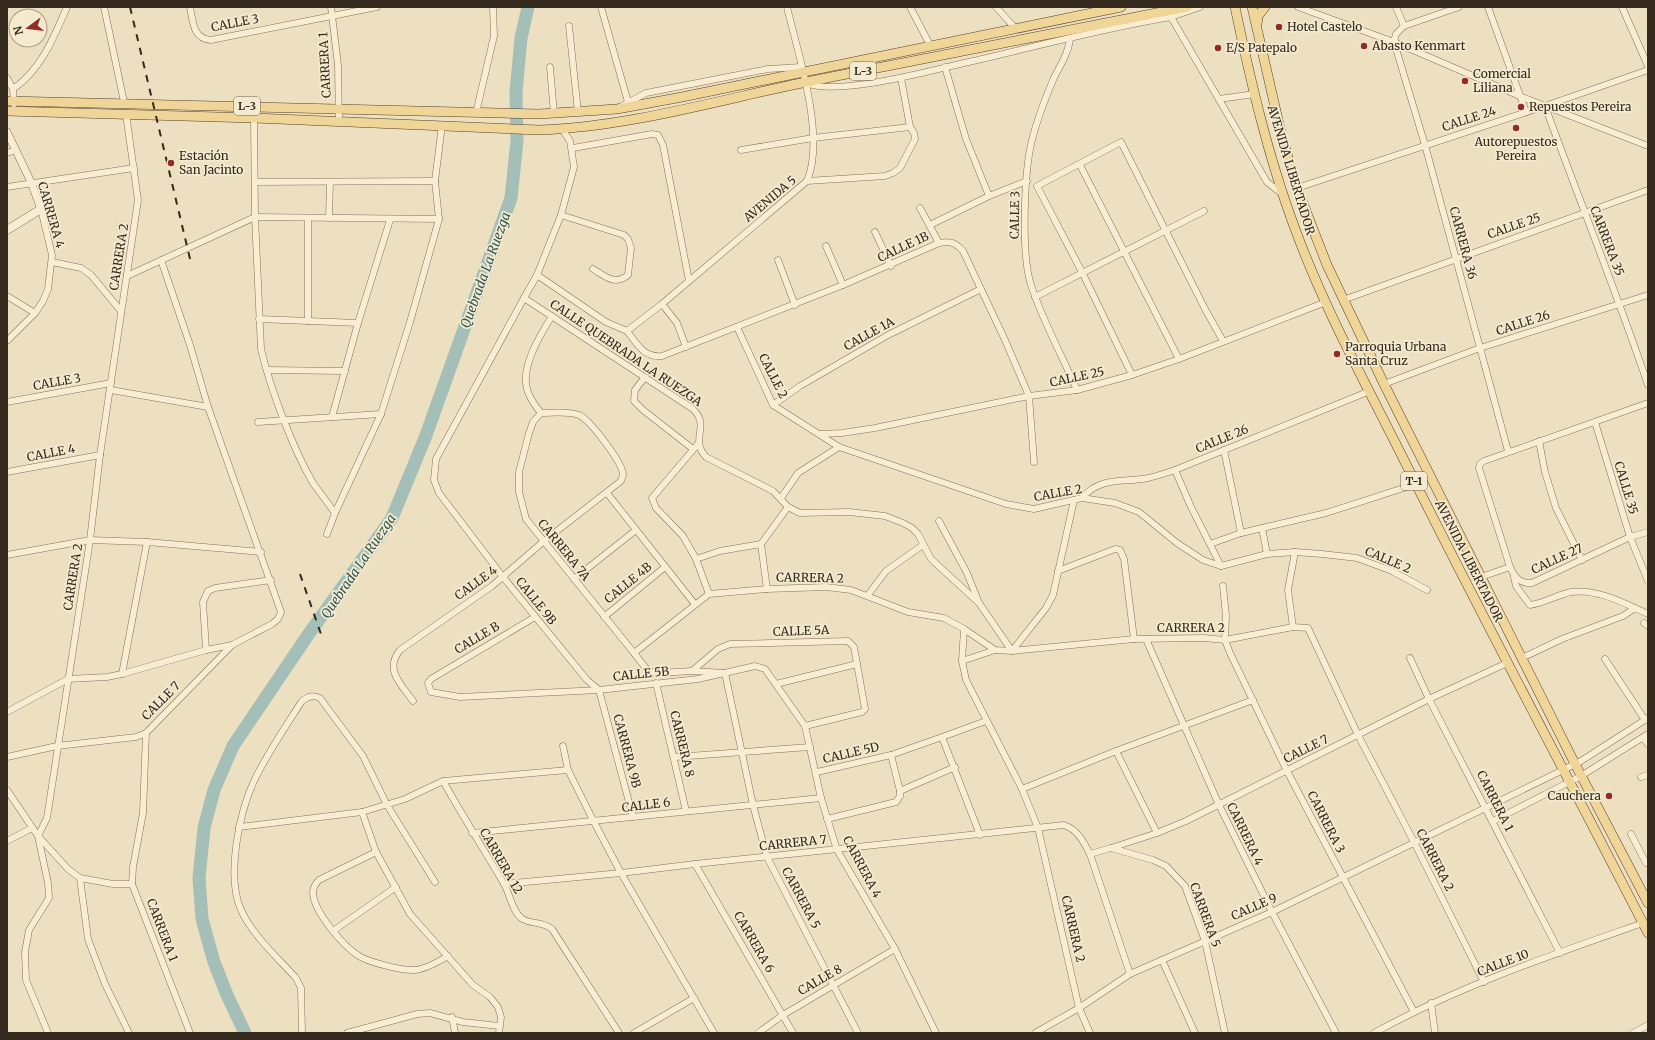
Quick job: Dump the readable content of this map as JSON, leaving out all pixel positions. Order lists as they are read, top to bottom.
{
  "streets": {
    "main road": ["L-3", "AVENIDA LIBERTADOR", "T-1"],
    "street": [
      "CALLE 3",
      "CARRERA 1",
      "CALLE 24",
      "AVENIDA 5",
      "CARRERA 4",
      "CALLE 25",
      "CARRERA 35",
      "CARRERA 36",
      "CALLE 1B",
      "CARRERA 2",
      "CALLE 26",
      "CALLE 1A",
      "CALLE QUEBRADA LA RUEZGA",
      "CALLE 2",
      "CALLE 4",
      "CALLE 35",
      "CARRERA 7A",
      "CALLE 27",
      "CALLE 4B",
      "CALLE 9B",
      "CALLE 5A",
      "CALLE B",
      "CALLE 5B",
      "CALLE 7",
      "CARRERA 8",
      "CARRERA 9B",
      "CALLE 5D",
      "CALLE 6",
      "CARRERA 3",
      "CARRERA 7",
      "CARRERA 12",
      "CARRERA 5",
      "CALLE 9",
      "CARRERA 6",
      "CALLE 10",
      "CALLE 8"
    ]
  },
  "crossings": [
    ["CALLE 3", "CARRERA 1"],
    ["CALLE 3", "CALLE 25"],
    ["CALLE 3", "CARRERA 2"],
    ["CARRERA 1", "L-3"],
    ["CARRERA 1", "CALLE 7"],
    ["CARRERA 1", "CALLE 9"],
    ["CARRERA 1", "CALLE 10"],
    ["L-3", "AVENIDA 5"],
    ["L-3", "CARRERA 2"],
    ["CALLE 24", "AVENIDA LIBERTADOR"],
    ["CALLE 24", "CARRERA 35"],
    ["CALLE 24", "CARRERA 36"],
    ["AVENIDA LIBERTADOR", "CALLE 25"],
    ["AVENIDA LIBERTADOR", "CALLE 26"],
    ["AVENIDA LIBERTADOR", "CALLE 7"],
    ["AVENIDA LIBERTADOR", "CALLE 9"],
    ["AVENIDA LIBERTADOR", "CALLE 10"],
    ["AVENIDA 5", "CALLE 1B"],
    ["CARRERA 4", "CARRERA 2"],
    ["CARRERA 4", "CALLE 5A"],
    ["CARRERA 4", "CALLE 5B"],
    ["CARRERA 4", "CALLE 7"],
    ["CARRERA 4", "CALLE 5D"],
    ["CARRERA 4", "CALLE 6"],
    ["CARRERA 4", "CARRERA 7"],
    ["CARRERA 4", "CALLE 9"],
    ["CARRERA 4", "CALLE 8"],
    ["CALLE 25", "CARRERA 35"],
    ["CALLE 25", "CARRERA 36"],
    ["CALLE 25", "CALLE 1B"],
    ["CALLE 25", "CALLE 2"],
    ["CARRERA 35", "CALLE 26"],
    ["CARRERA 36", "CALLE 26"],
    ["CALLE 1B", "CALLE 1A"],
    ["CALLE 1B", "CALLE 2"],
    ["CARRERA 2", "CALLE 4"],
    ["CARRERA 2", "CARRERA 7A"],
    ["CARRERA 2", "CALLE 7"],
    ["CARRERA 2", "CALLE 5D"],
    ["CARRERA 2", "CARRERA 3"],
    ["CARRERA 2", "CARRERA 7"],
    ["CARRERA 2", "CALLE 9"],
    ["CARRERA 2", "CALLE 10"],
    ["CALLE 26", "CALLE 2"],
    ["CALLE 1A", "CALLE 2"],
    ["CALLE QUEBRADA LA RUEZGA", "CALLE 9B"],
    ["CALLE 4", "CARRERA 7A"],
    ["CALLE 4", "CALLE 9B"],
    ["CALLE 35", "CALLE 27"],
    ["CARRERA 7A", "CALLE 4B"],
    ["CARRERA 7A", "CALLE 5A"],
    ["CARRERA 7A", "CALLE 5B"],
    ["CARRERA 7A", "CARRERA 5"],
    ["CALLE 9B", "CALLE B"],
    ["CALLE 9B", "CALLE 5B"],
    ["CALLE 9B", "CARRERA 9B"],
    ["CALLE B", "CALLE 5B"],
    ["CALLE 5B", "CARRERA 8"],
    ["CALLE 5B", "CARRERA 9B"],
    ["CALLE 5B", "CARRERA 5"],
    ["CALLE 7", "CARRERA 3"],
    ["CALLE 7", "CARRERA 5"],
    ["CARRERA 8", "CALLE 6"],
    ["CARRERA 9B", "CALLE 6"],
    ["CALLE 6", "CARRERA 12"],
    ["CALLE 6", "CARRERA 5"],
    ["CARRERA 3", "CALLE 9"],
    ["CARRERA 3", "CALLE 10"],
    ["CARRERA 7", "CARRERA 12"],
    ["CARRERA 7", "CARRERA 5"],
    ["CARRERA 7", "CARRERA 6"],
    ["CARRERA 5", "CALLE 9"],
    ["CARRERA 5", "CALLE 8"],
    ["CARRERA 6", "CALLE 8"]
  ],
  "water": ["Quebrada La Ruezga"],
  "places": [
    "Hotel Castelo",
    "Abasto Kenmart",
    "E/S Patepalo",
    "Comercial Liliana",
    "Repuestos Pereira",
    "Autorepuestos Pereira",
    "Estación San Jacinto",
    "Parroquia Urbana Santa Cruz",
    "Cauchera"
  ],
  "north": "left"
}
